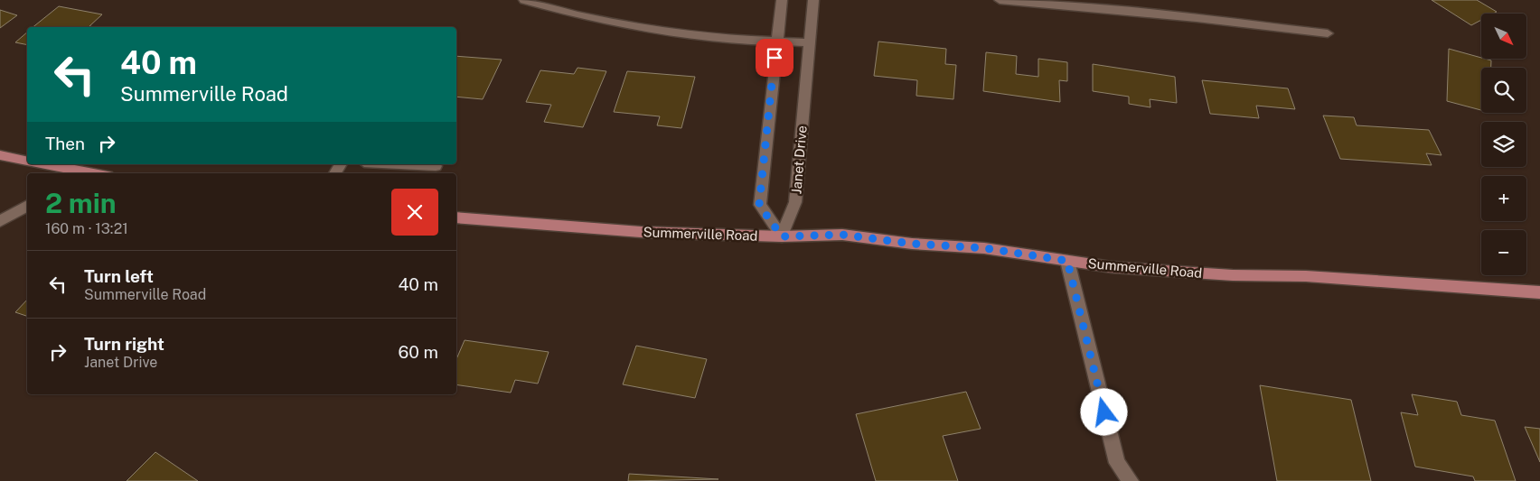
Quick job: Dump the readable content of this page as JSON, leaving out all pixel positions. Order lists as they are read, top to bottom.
{
  "streets": {
    "main road": ["Summerville Road"],
    "street": ["Janet Drive"]
  },
  "crossings": [
    ["Janet Drive", "Summerville Road"]
  ],
  "north": "bottom right",
  "page": {
    "map_buttons": ["+", "−"],
    "turn": ["40 m", "Summerville Road"],
    "then": "Then",
    "heading": ["2 min", "160 m · 13:21"],
    "list": [
      {
        "name": "Turn left",
        "note": "Summerville Road",
        "value": "40 m"
      },
      {
        "name": "Turn right",
        "note": "Janet Drive",
        "value": "60 m"
      }
    ]
  }
}
